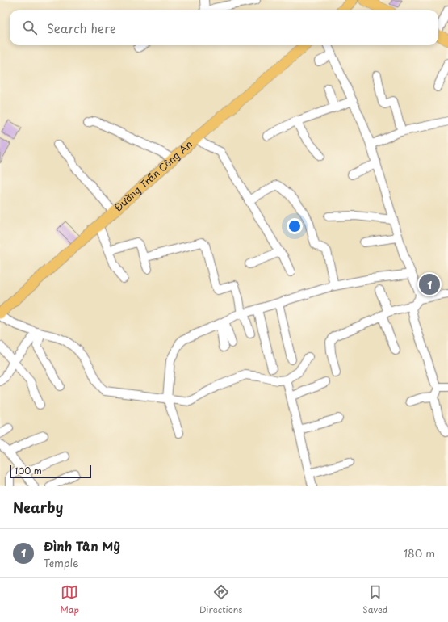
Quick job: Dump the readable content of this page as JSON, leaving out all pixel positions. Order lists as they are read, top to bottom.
{
  "streets": {
    "main road": ["Đường Trần Công An"]
  },
  "scale_bar": "100 m",
  "page": {
    "search": "Search here",
    "pins": "1",
    "scale": "100 m",
    "heading": "Nearby",
    "list": [
      {
        "mark": "1",
        "name": "Đình Tân Mỹ",
        "note": "Temple",
        "value": "180 m"
      }
    ],
    "nav": ["Map", "Directions", "Saved"]
  }
}
